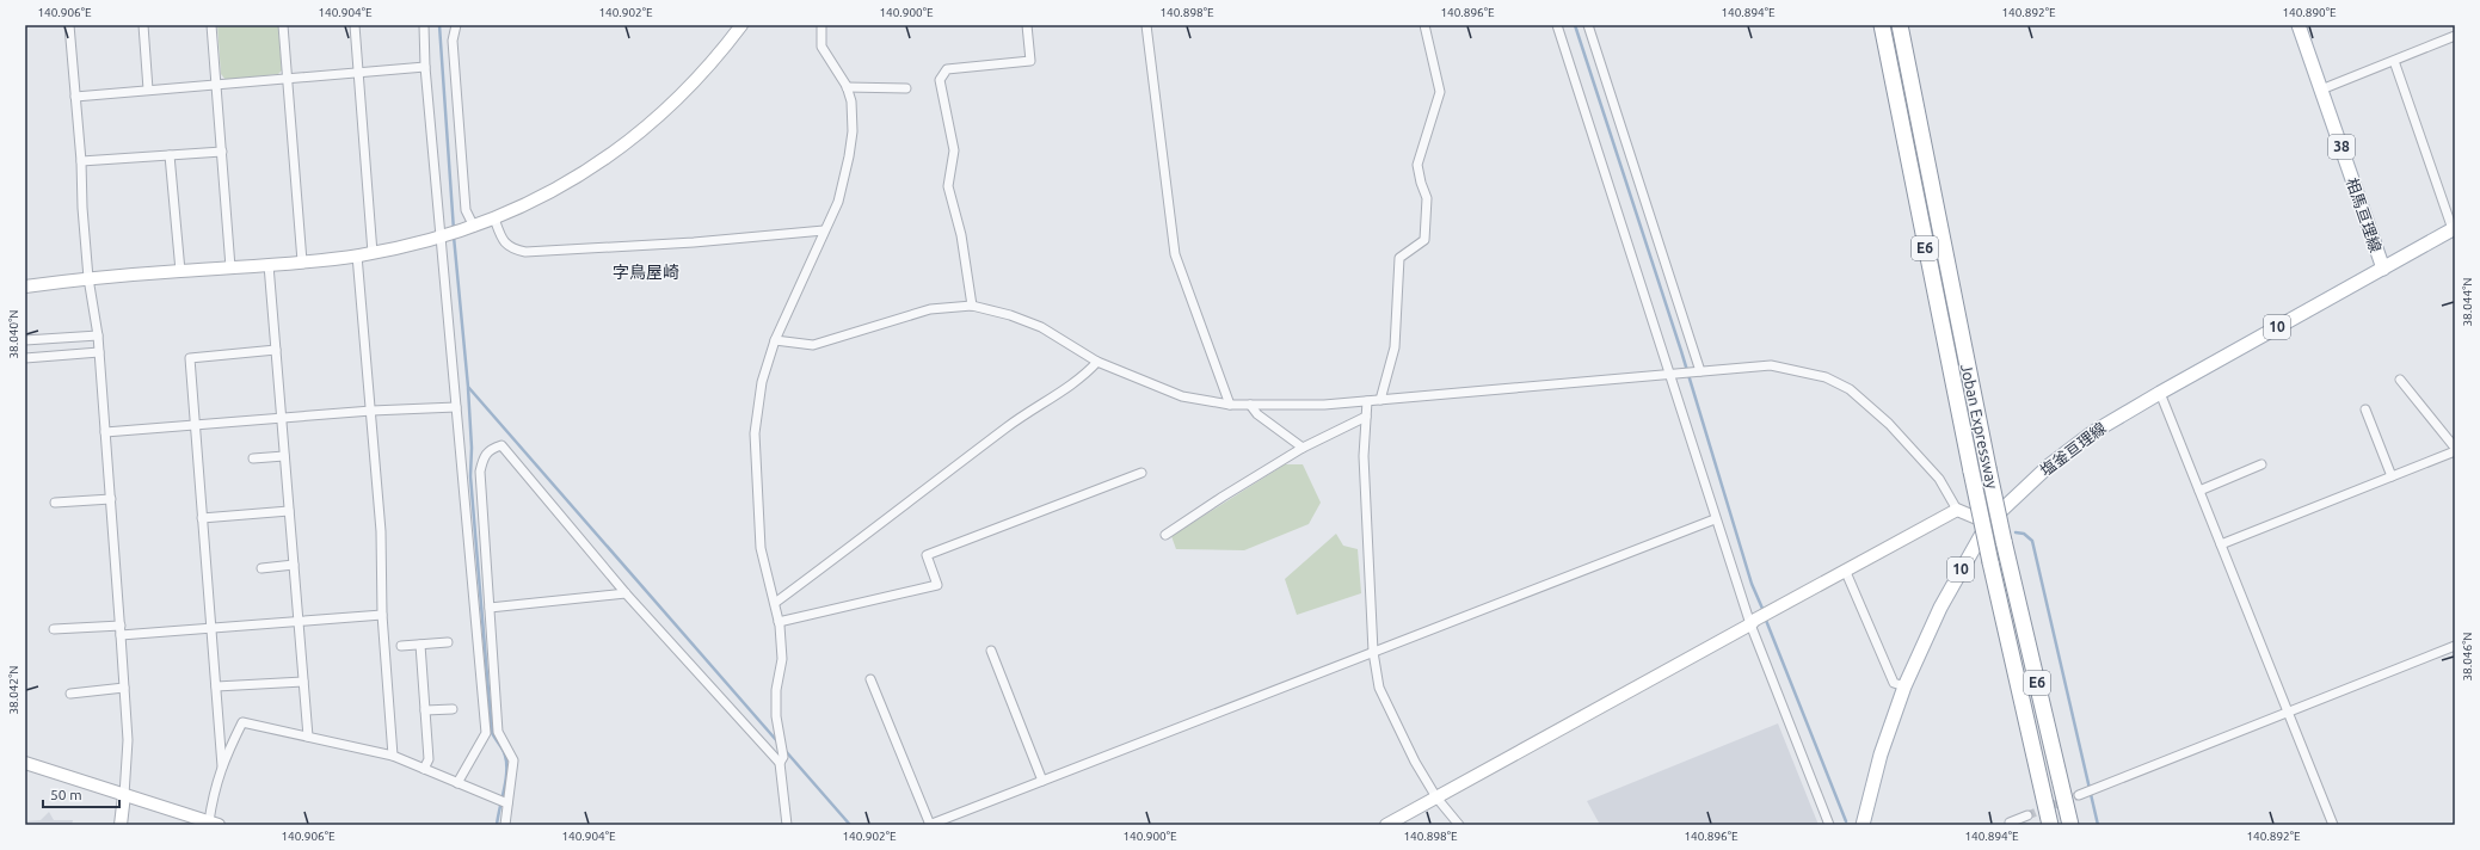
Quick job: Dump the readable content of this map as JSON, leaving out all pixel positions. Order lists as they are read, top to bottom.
{
  "streets": {
    "highway": ["E6", "Joban Expressway"],
    "main road": [
      "38",
      "相馬亘理線",
      "10",
      "塩釜亘理線"
    ]
  },
  "crossings": [
    ["相馬亘理線", "塩釜亘理線"]
  ],
  "districts": ["字鳥屋崎"],
  "scale_bar": "50 m",
  "coordinates": [
    "140.906°E",
    "140.904°E",
    "140.902°E",
    "140.900°E",
    "140.898°E",
    "140.896°E",
    "140.894°E",
    "140.892°E",
    "140.890°E",
    "38.044°N",
    "38.040°N",
    "38.046°N",
    "38.042°N"
  ]
}
